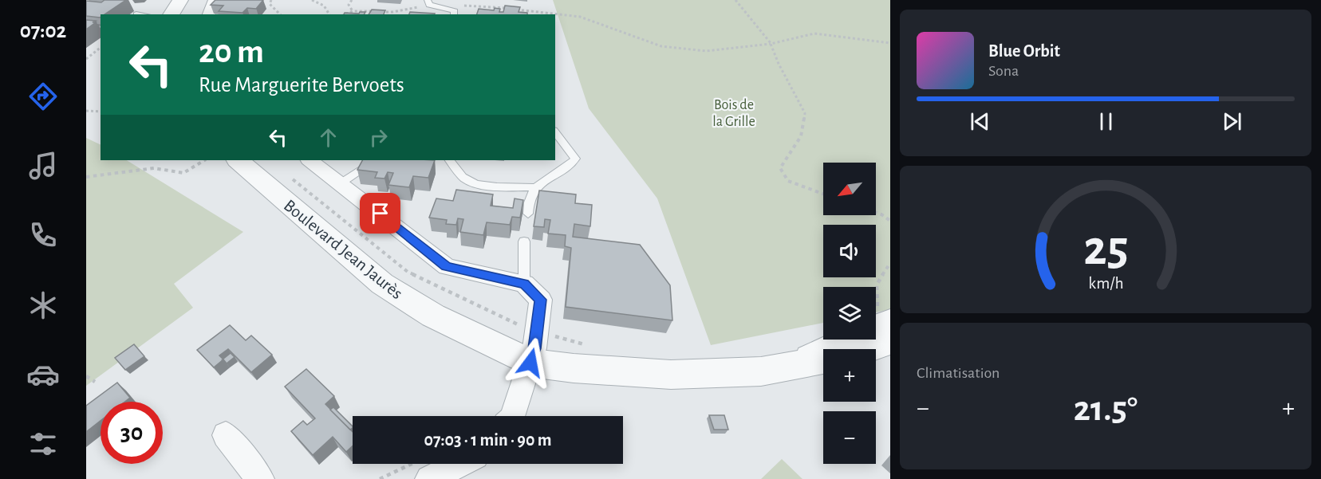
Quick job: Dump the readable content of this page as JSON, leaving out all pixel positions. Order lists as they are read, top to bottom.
{
  "streets": {
    "street": ["Boulevard Jean Jaurès"]
  },
  "parks": ["Bois de la Grille"],
  "north": "bottom left",
  "page": {
    "tabs": "07:02",
    "turn": ["20 m", "Rue Marguerite Bervoets"],
    "song": ["Blue Orbit", "Sona"],
    "map_buttons": ["+", "−"],
    "tile": "Climatisation",
    "heat": ["−", "21.5°", "+"],
    "limit": "30",
    "trip": "07:03 · 1 min · 90 m",
    "gauge": ["25", "km/h"]
  }
}
